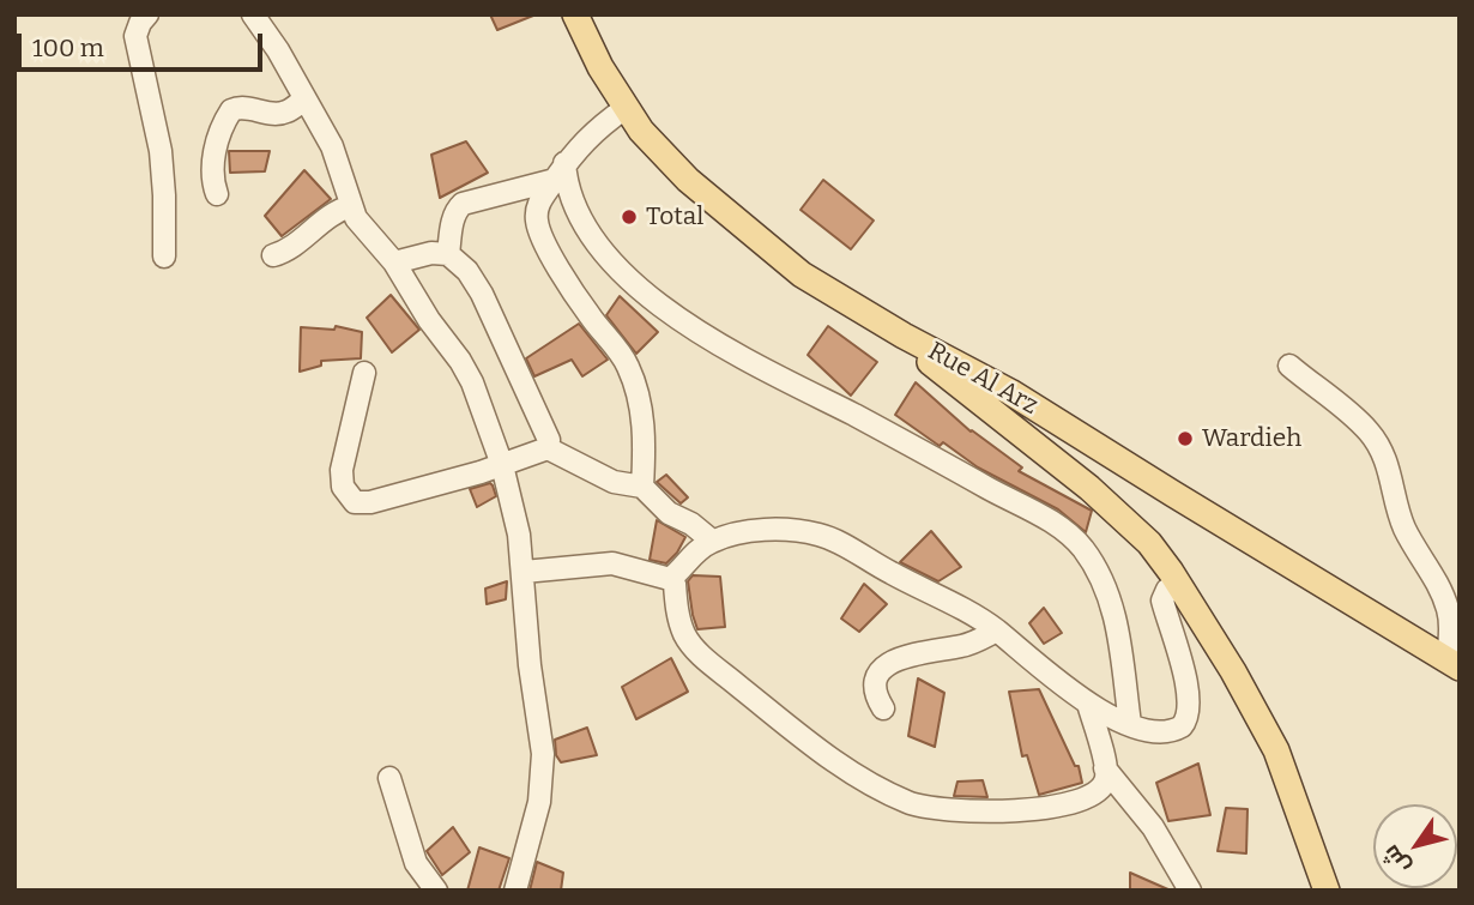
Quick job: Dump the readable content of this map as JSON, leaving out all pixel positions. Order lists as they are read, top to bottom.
{
  "streets": {
    "main road": ["Rue Al Arz"]
  },
  "places": ["Total", "Wardieh"],
  "scale_bar": "100 m",
  "north": "bottom left"
}
